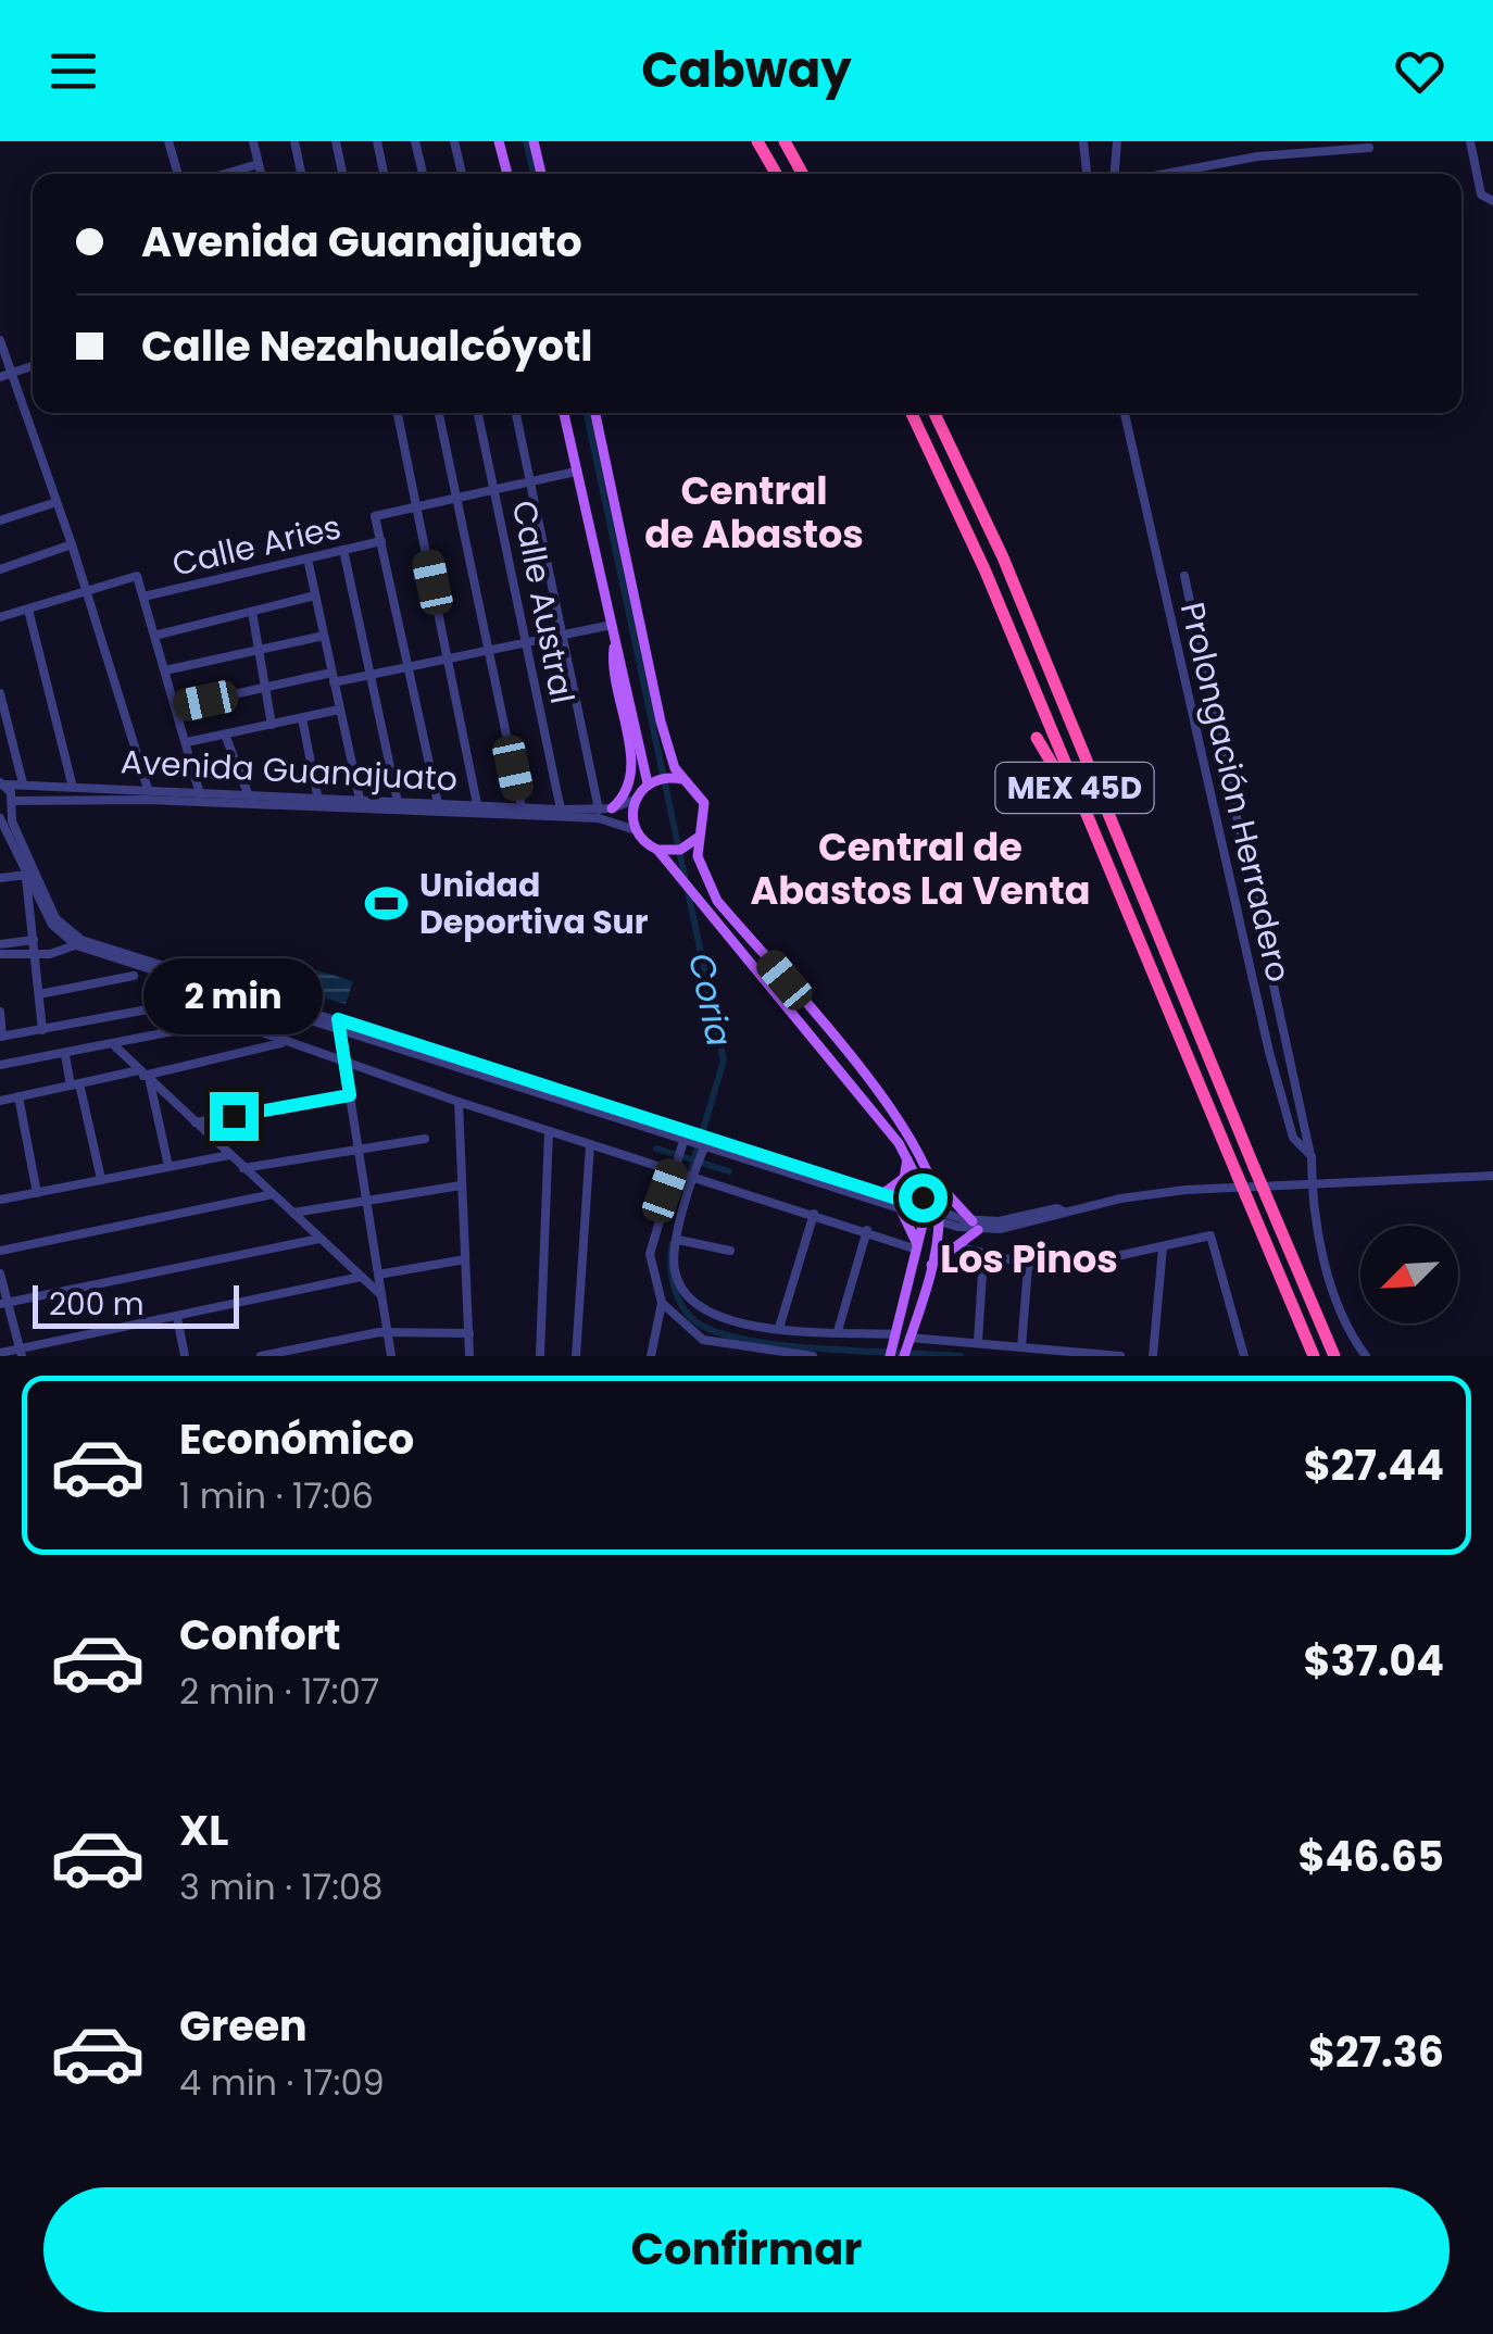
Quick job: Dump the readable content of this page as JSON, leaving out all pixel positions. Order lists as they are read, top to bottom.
{
  "streets": {
    "highway": ["MEX 45D"],
    "street": [
      "Calle Aries",
      "Calle Austral",
      "Avenida Guanajuato",
      "Prolongación Herradero"
    ]
  },
  "crossings": [
    ["Calle Austral", "Avenida Guanajuato"]
  ],
  "districts": ["Central de Abastos", "Central de Abastos La Venta", "Los Pinos"],
  "water": ["Coria"],
  "places": {
    "sports": ["Unidad Deportiva Sur"]
  },
  "scale_bar": "200 m",
  "north": "bottom left",
  "page": {
    "header": "Cabway",
    "banner": ["Avenida Guanajuato", "Calle Nezahualcóyotl"],
    "bubble": "2 min",
    "scale": "200 m",
    "list": [
      {
        "name": "Económico",
        "note": "1 min · 17:06",
        "value": "$27.44"
      },
      {
        "name": "Confort",
        "note": "2 min · 17:07",
        "value": "$37.04"
      },
      {
        "name": "XL",
        "note": "3 min · 17:08",
        "value": "$46.65"
      },
      {
        "name": "Green",
        "note": "4 min · 17:09",
        "value": "$27.36"
      }
    ],
    "buttons": "Confirmar"
  }
}
